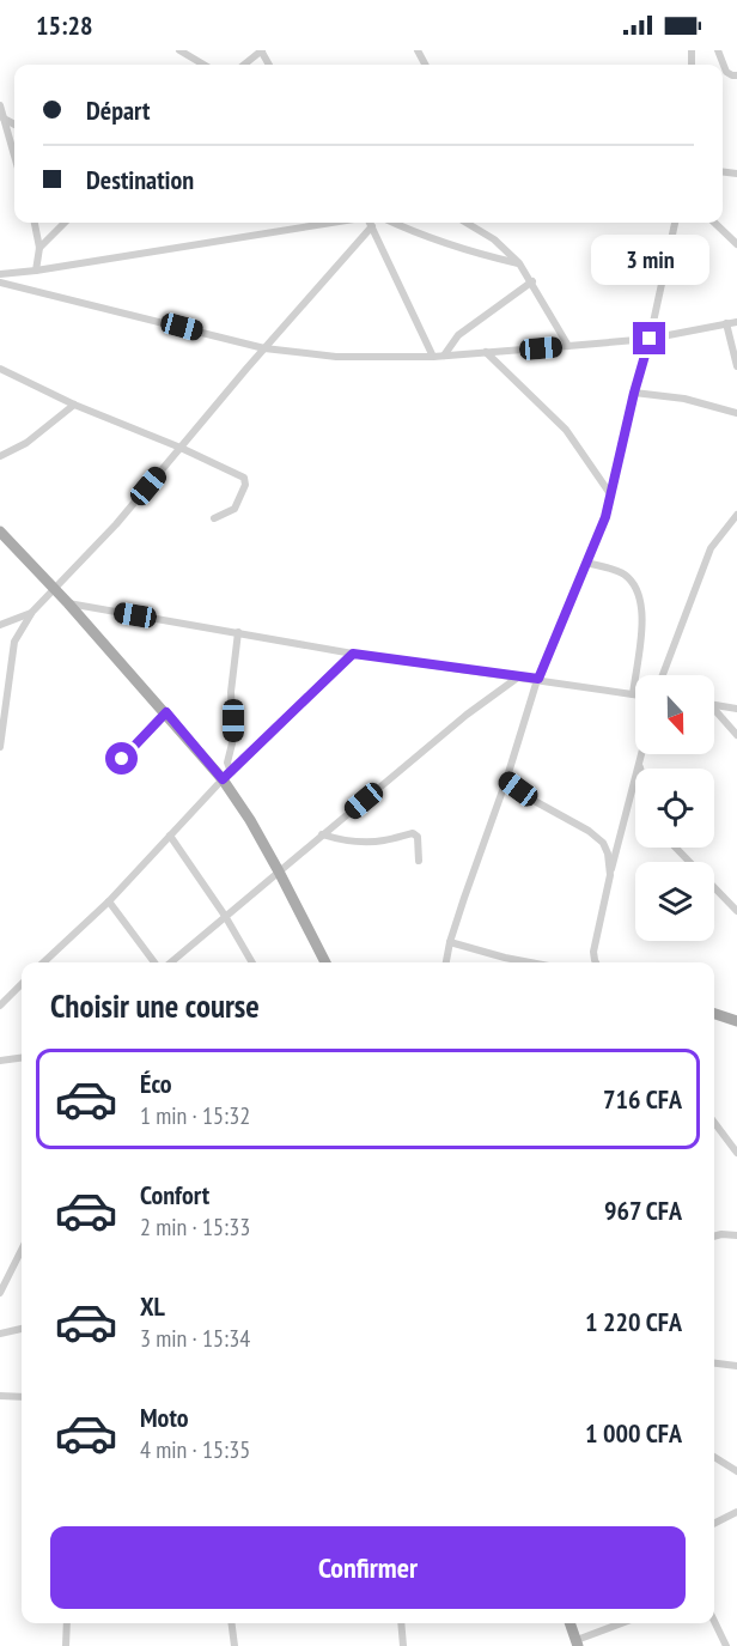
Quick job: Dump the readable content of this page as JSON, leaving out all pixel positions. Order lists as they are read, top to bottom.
{
  "north": "bottom",
  "page": {
    "status": "15:28",
    "banner": ["Départ", "Destination"],
    "bubble": "3 min",
    "heading": "Choisir une course",
    "list": [
      {
        "name": "Éco",
        "note": "1 min · 15:32",
        "value": "716 CFA"
      },
      {
        "name": "Confort",
        "note": "2 min · 15:33",
        "value": "967 CFA"
      },
      {
        "name": "XL",
        "note": "3 min · 15:34",
        "value": "1 220 CFA"
      },
      {
        "name": "Moto",
        "note": "4 min · 15:35",
        "value": "1 000 CFA"
      }
    ],
    "buttons": "Confirmer"
  }
}
